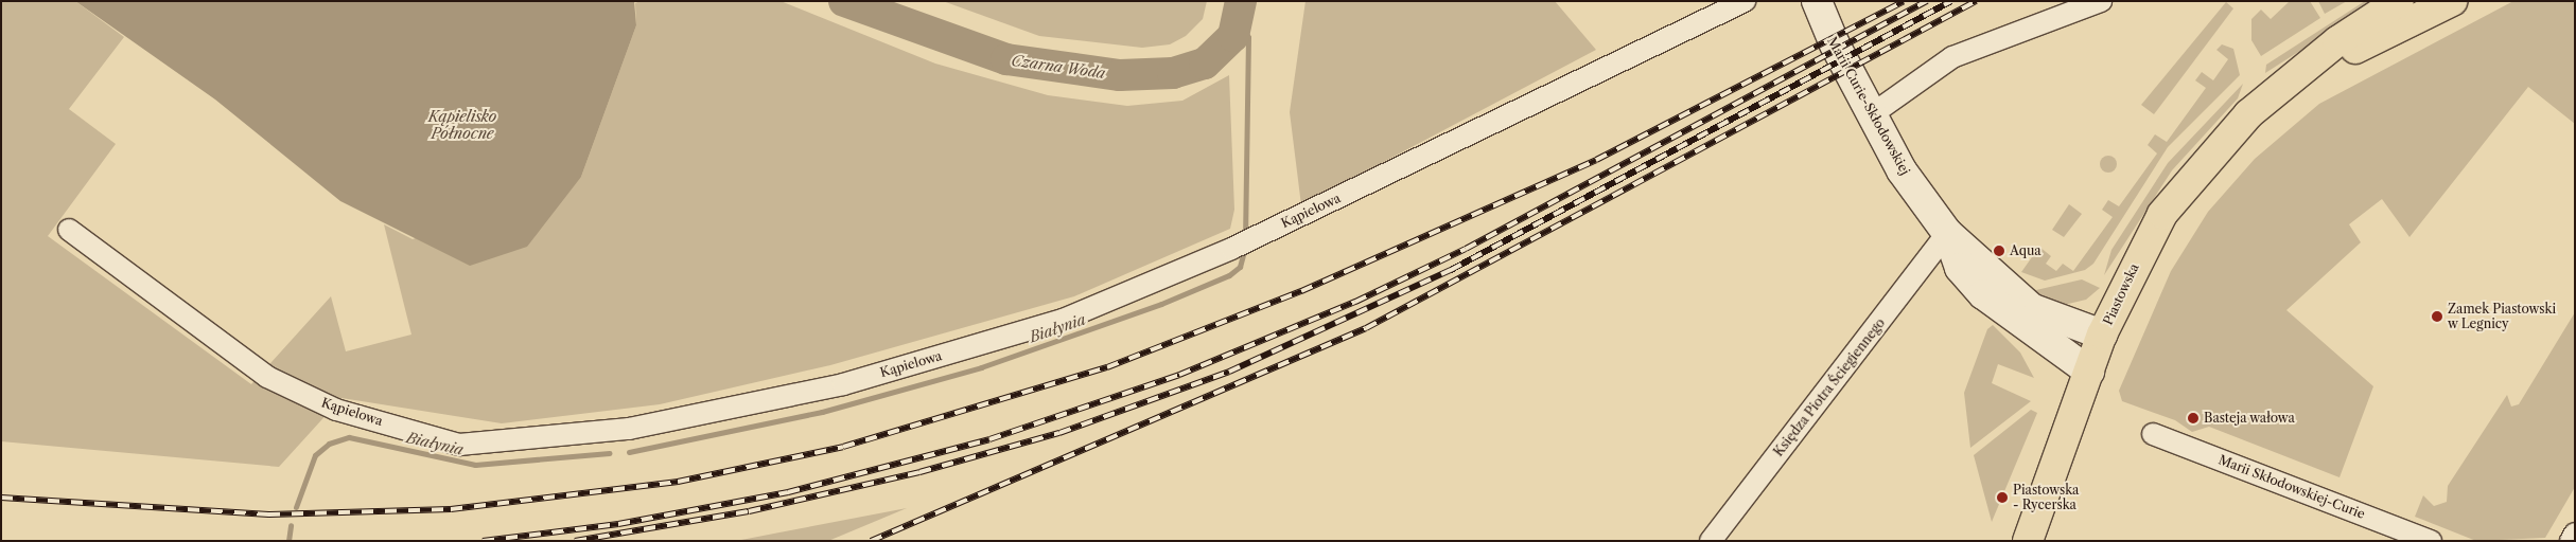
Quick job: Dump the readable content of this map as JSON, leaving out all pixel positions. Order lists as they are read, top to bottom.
{
  "streets": {
    "main road": ["Piastowska"],
    "street": [
      "Marii Curie-Skłodowskiej",
      "Kąpielowa",
      "Księdza Piotra Ściegiennego",
      "Marii Skłodowskiej-Curie"
    ]
  },
  "crossings": [
    ["Marii Curie-Skłodowskiej", "Piastowska"],
    ["Marii Curie-Skłodowskiej", "Księdza Piotra Ściegiennego"]
  ],
  "water": ["Czarna Woda", "Kąpielisko Północne", "Białynia"],
  "places": [
    "Aqua",
    "Zamek Piastowski w Legnicy",
    "Basteja wałowa",
    "Piastowska - Rycerska"
  ]
}
